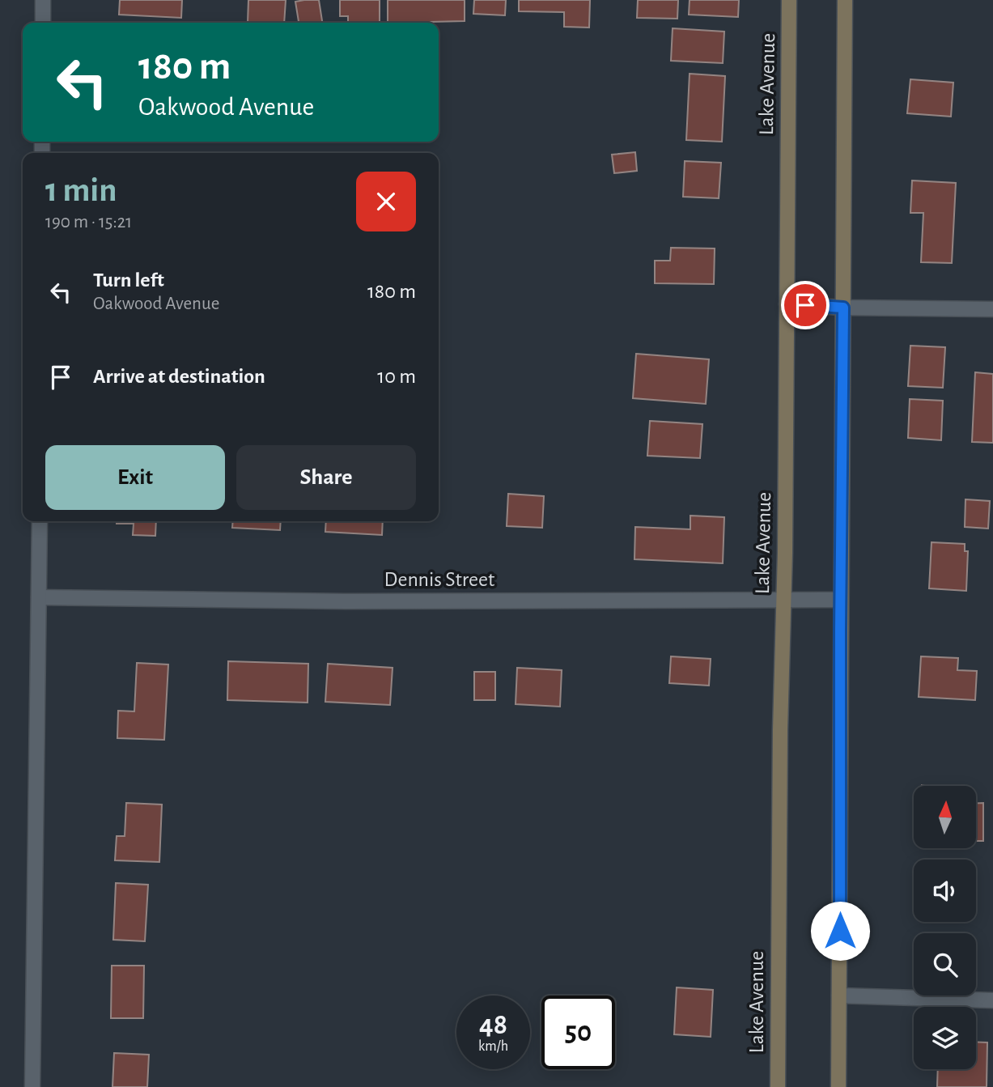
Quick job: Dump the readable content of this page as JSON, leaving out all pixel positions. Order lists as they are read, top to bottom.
{
  "streets": {
    "main road": ["Lake Avenue"],
    "street": ["Dennis Street"]
  },
  "crossings": [
    ["Lake Avenue", "Dennis Street"]
  ],
  "north": "top",
  "page": {
    "turn": ["180 m", "Oakwood Avenue"],
    "heading": ["1 min", "190 m · 15:21"],
    "list": [
      {
        "name": "Turn left",
        "note": "Oakwood Avenue",
        "value": "180 m"
      },
      {
        "name": "Arrive at destination",
        "value": "10 m"
      }
    ],
    "buttons": ["Exit", "Share"],
    "speed": "48 km/h",
    "limit": "50"
  }
}
